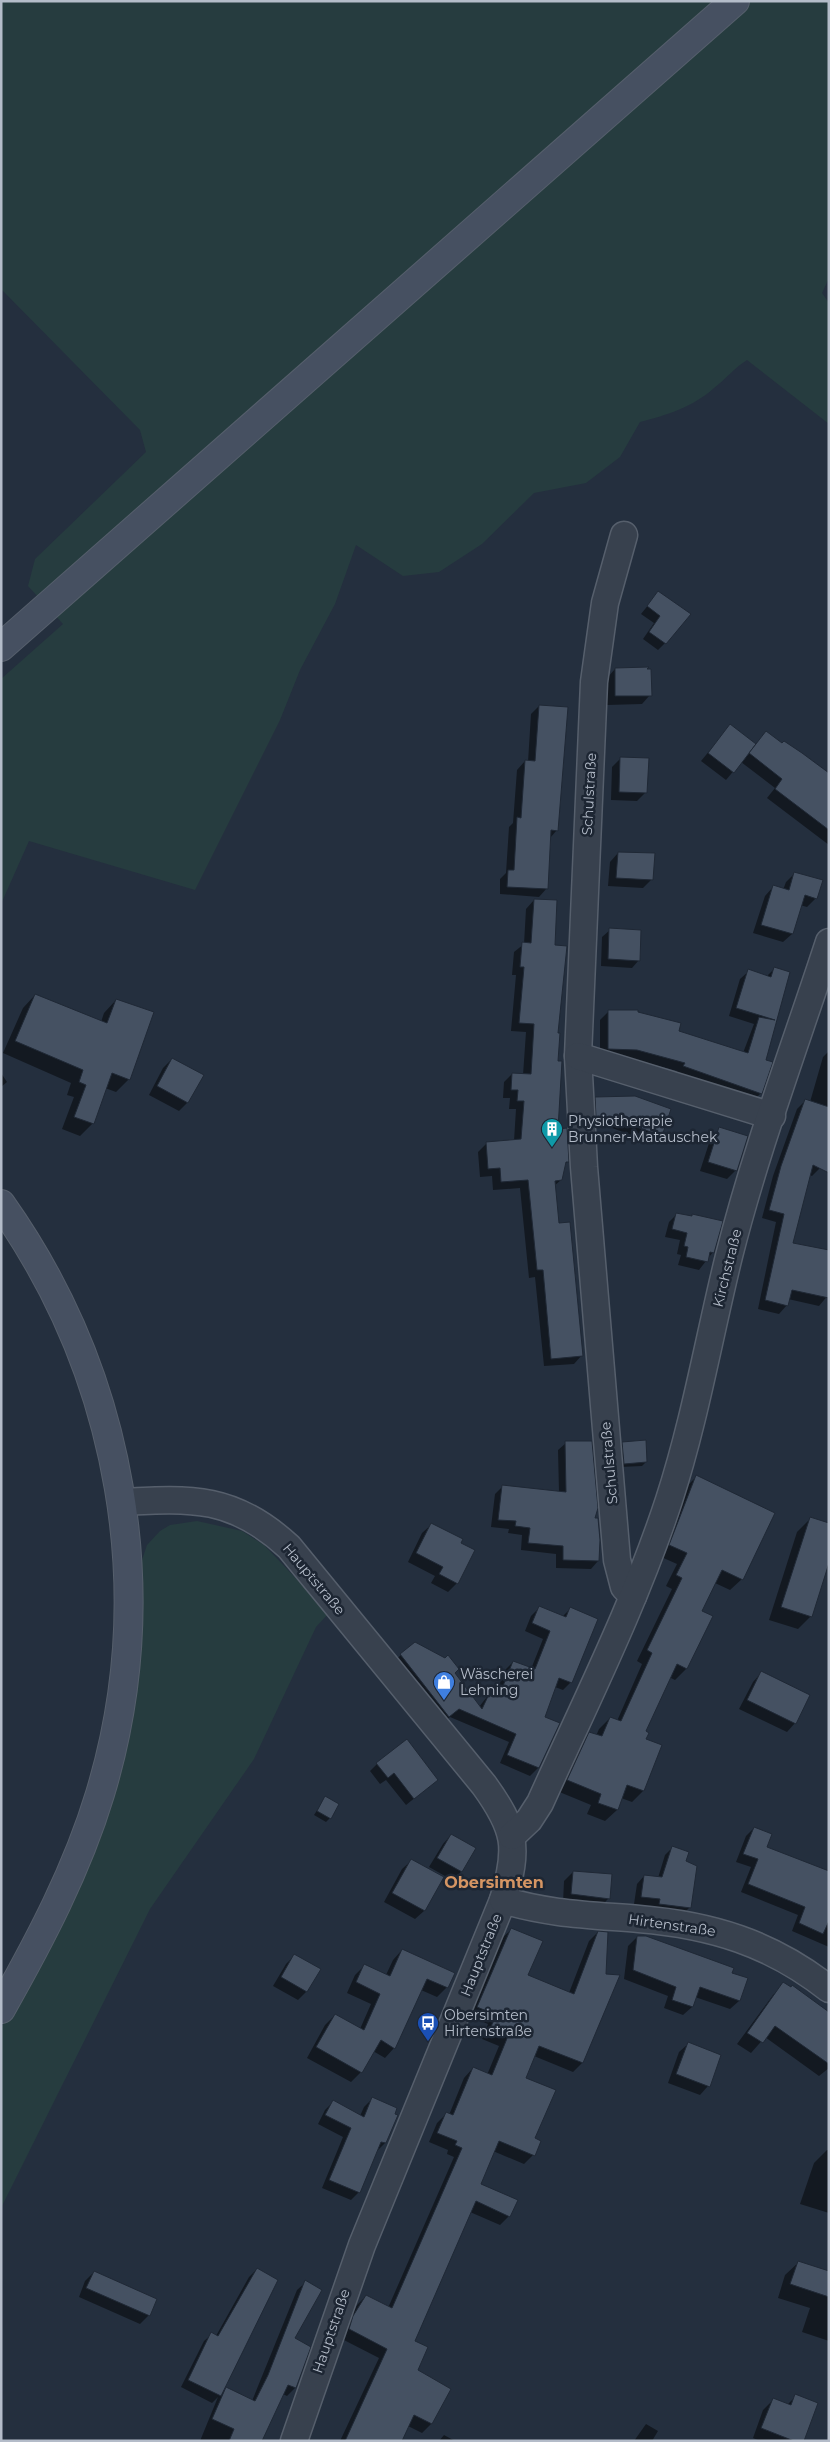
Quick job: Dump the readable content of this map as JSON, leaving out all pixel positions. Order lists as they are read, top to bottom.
{
  "streets": {
    "street": [
      "Schulstraße",
      "Kirchstraße",
      "Hauptstraße",
      "Hirtenstraße"
    ]
  },
  "crossings": [
    ["Schulstraße", "Kirchstraße"],
    ["Hauptstraße", "Hirtenstraße"]
  ],
  "districts": ["Obersimten"],
  "places": {
    "building": ["Physiotherapie Brunner-Matauschek"],
    "shop": ["Wäscherei Lehning"],
    "bus stop": ["Obersimten Hirtenstraße"]
  }
}
